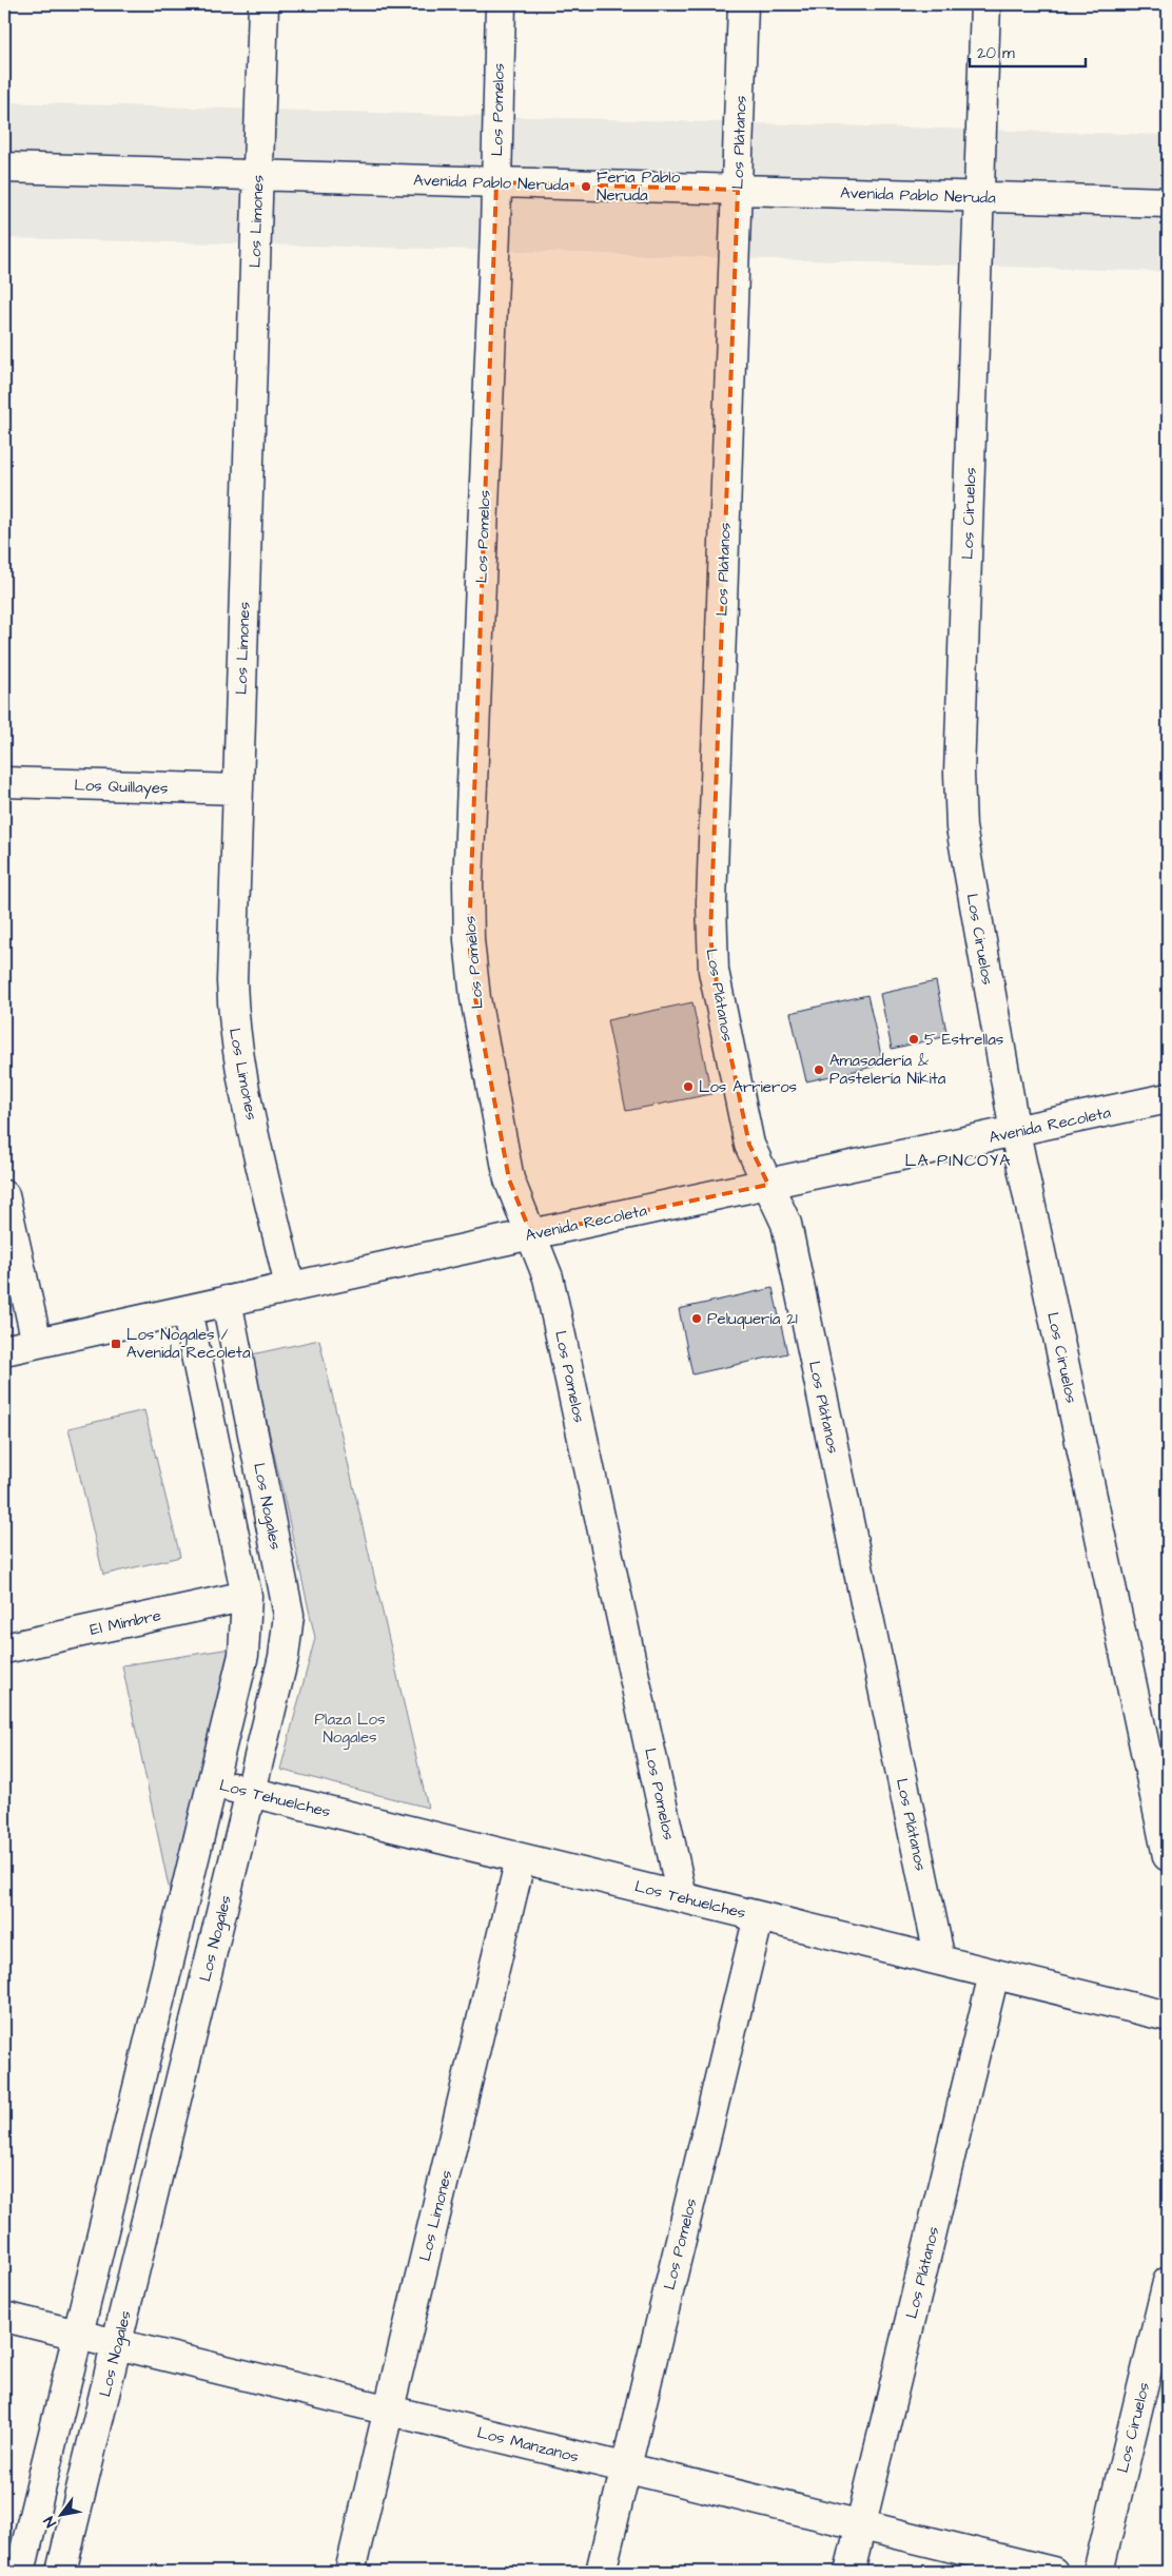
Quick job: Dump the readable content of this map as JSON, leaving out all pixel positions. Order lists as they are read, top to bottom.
{
  "streets": {
    "street": [
      "Los Pomelos",
      "Los Plátanos",
      "Avenida Pablo Neruda",
      "Los Limones",
      "Los Ciruelos",
      "Los Quillayes",
      "Avenida Recoleta",
      "Los Nogales",
      "El Mimbre",
      "Los Tehuelches",
      "Los Manzanos"
    ]
  },
  "crossings": [
    ["Los Pomelos", "Avenida Pablo Neruda"],
    ["Los Pomelos", "Avenida Recoleta"],
    ["Los Pomelos", "Los Tehuelches"],
    ["Los Pomelos", "Los Manzanos"],
    ["Los Plátanos", "Avenida Pablo Neruda"],
    ["Los Plátanos", "Avenida Recoleta"],
    ["Los Plátanos", "Los Tehuelches"],
    ["Los Plátanos", "Los Manzanos"],
    ["Avenida Pablo Neruda", "Los Limones"],
    ["Avenida Pablo Neruda", "Los Ciruelos"],
    ["Los Limones", "Los Quillayes"],
    ["Los Limones", "Avenida Recoleta"],
    ["Los Limones", "Los Tehuelches"],
    ["Los Limones", "Los Manzanos"],
    ["Los Ciruelos", "Avenida Recoleta"],
    ["Avenida Recoleta", "Los Nogales"],
    ["Los Nogales", "Los Tehuelches"],
    ["Los Nogales", "Los Manzanos"]
  ],
  "districts": ["LA PINCOYA"],
  "parks": ["Plaza Los Nogales"],
  "places": {
    "other": [
      "Feria Pablo Neruda",
      "5 Estrellas",
      "Amasadería & Pastelería Nikita",
      "Los Arrieros",
      "Peluquería 21"
    ],
    "transit": ["Los Nogales / Avenida Recoleta"]
  },
  "scale_bar": "20 m",
  "north": "bottom left"
}
